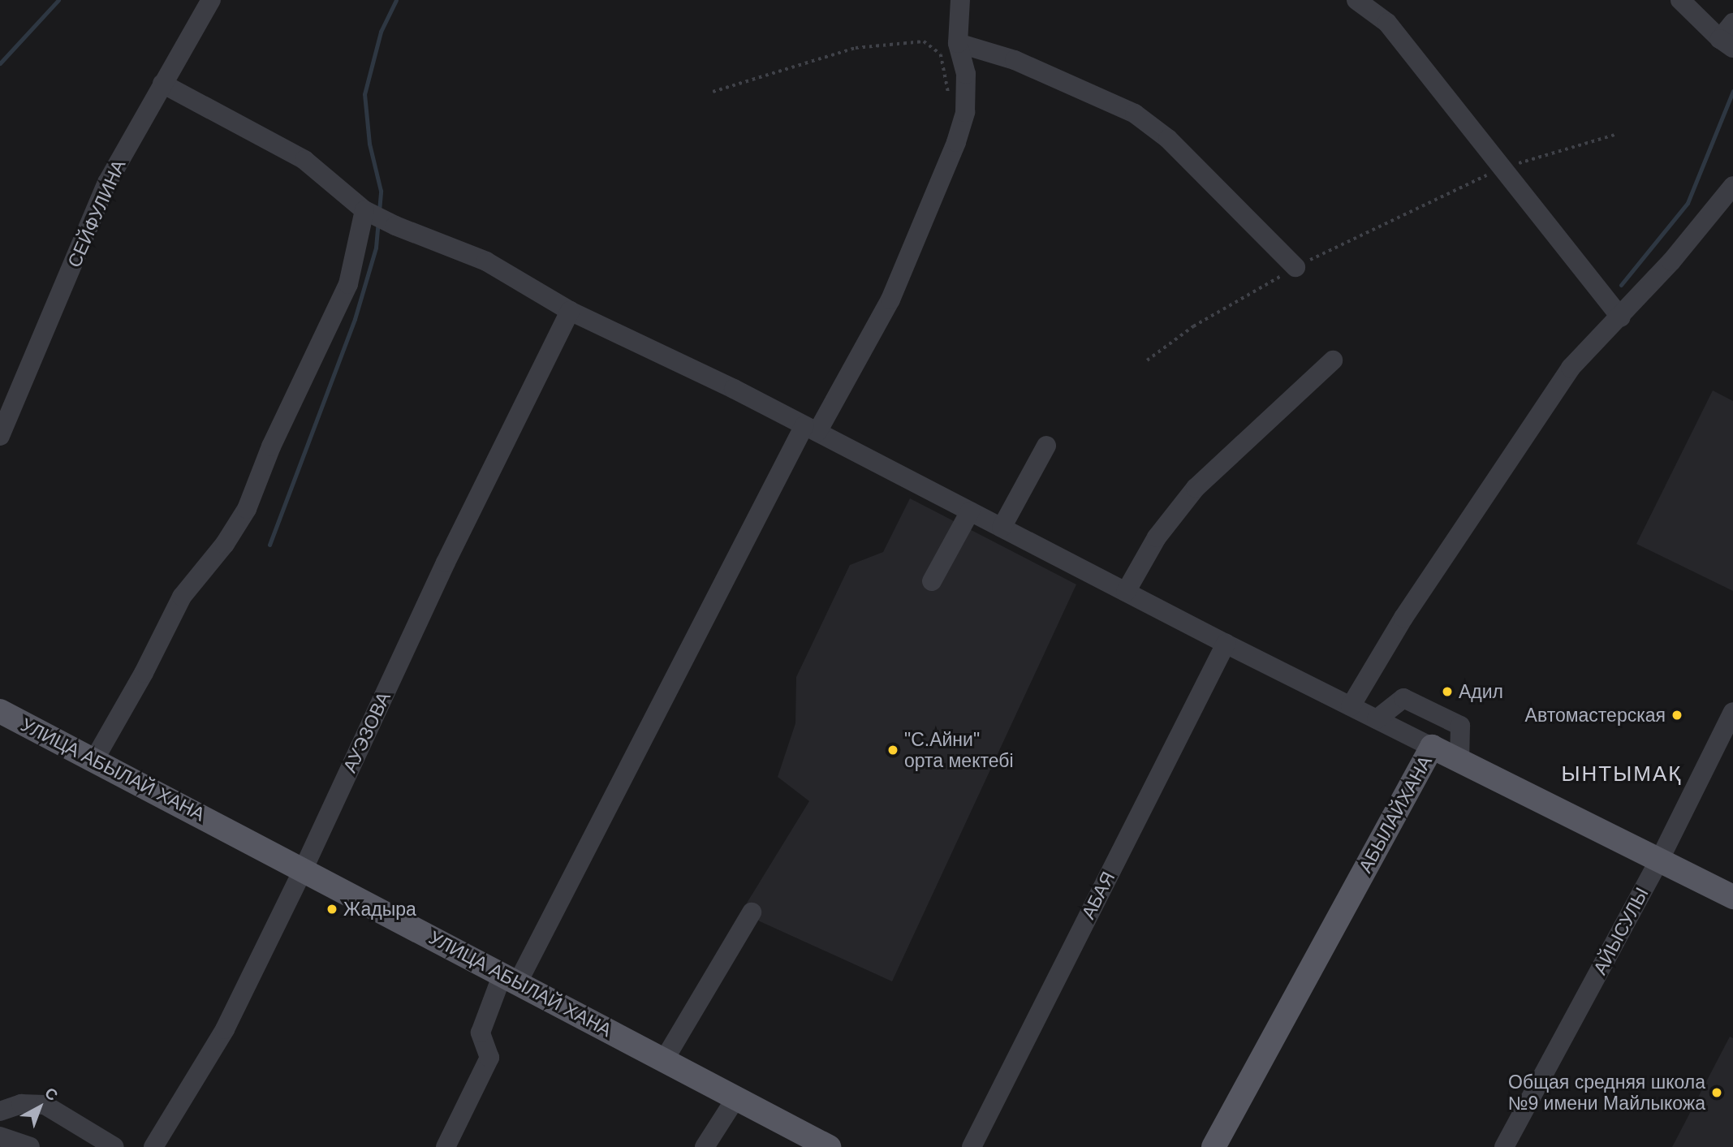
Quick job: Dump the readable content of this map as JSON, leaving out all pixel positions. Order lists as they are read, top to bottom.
{
  "streets": {
    "main road": ["УЛИЦА АБЫЛАЙ ХАНА", "АБЫЛАЙХАНА"],
    "street": [
      "СЕЙФУЛИНА",
      "АУЭЗОВА",
      "АБАЯ",
      "АЙЫСУЛЫ"
    ]
  },
  "crossings": [
    ["АУЭЗОВА", "УЛИЦА АБЫЛАЙ ХАНА"],
    ["АБЫЛАЙХАНА", "АЙЫСУЛЫ"]
  ],
  "districts": ["ЫНТЫМАҚ"],
  "places": [
    "Адил",
    "Автомастерская",
    "\"С.Айни\" орта мектебі",
    "Жадыра",
    "Общая средняя школа №9 имени Майлыкожа"
  ],
  "north": "top right"
}
